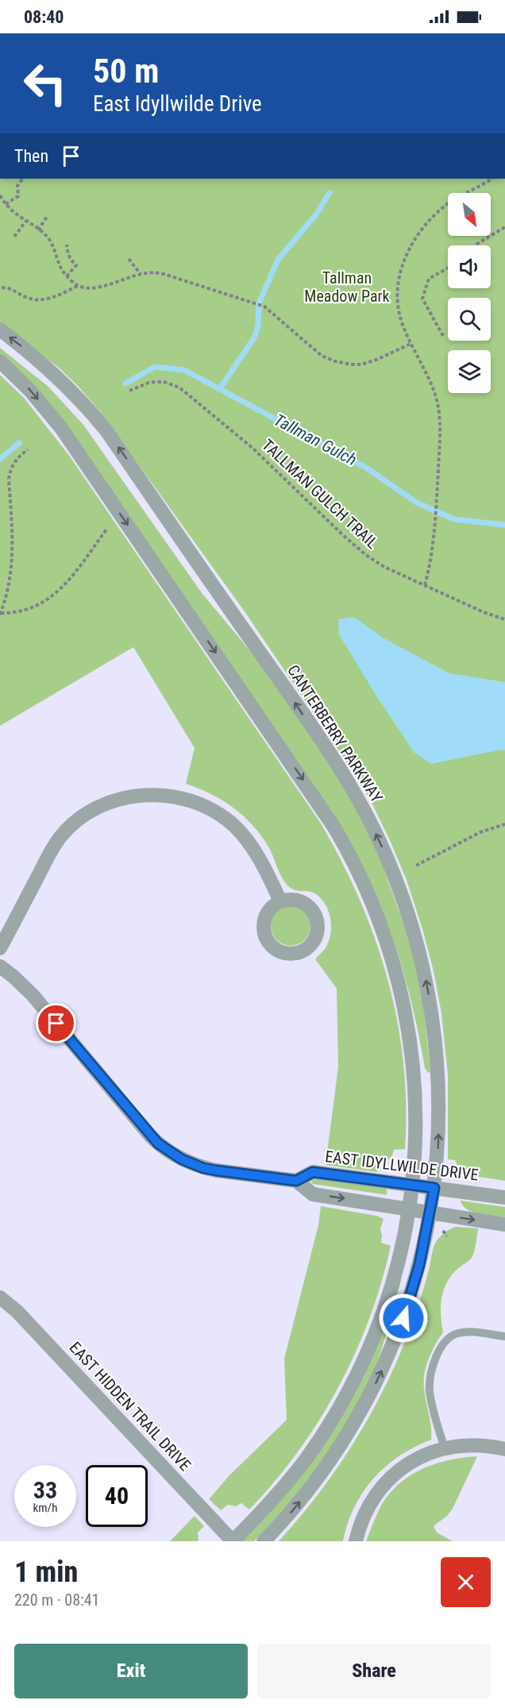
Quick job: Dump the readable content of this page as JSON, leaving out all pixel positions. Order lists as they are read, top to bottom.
{
  "streets": {
    "street": ["CANTERBERRY PARKWAY", "EAST IDYLLWILDE DRIVE", "EAST HIDDEN TRAIL DRIVE"],
    "path": ["TALLMAN GULCH TRAIL"]
  },
  "crossings": [
    ["CANTERBERRY PARKWAY", "EAST IDYLLWILDE DRIVE"]
  ],
  "water": ["Tallman Gulch"],
  "parks": ["Tallman Meadow Park"],
  "north": "bottom right",
  "page": {
    "status": "08:40",
    "turn": ["50 m", "East Idyllwilde Drive"],
    "then": "Then",
    "speed": "33 km/h",
    "limit": "40",
    "heading": ["1 min", "220 m · 08:41"],
    "buttons": ["Exit", "Share"]
  }
}
